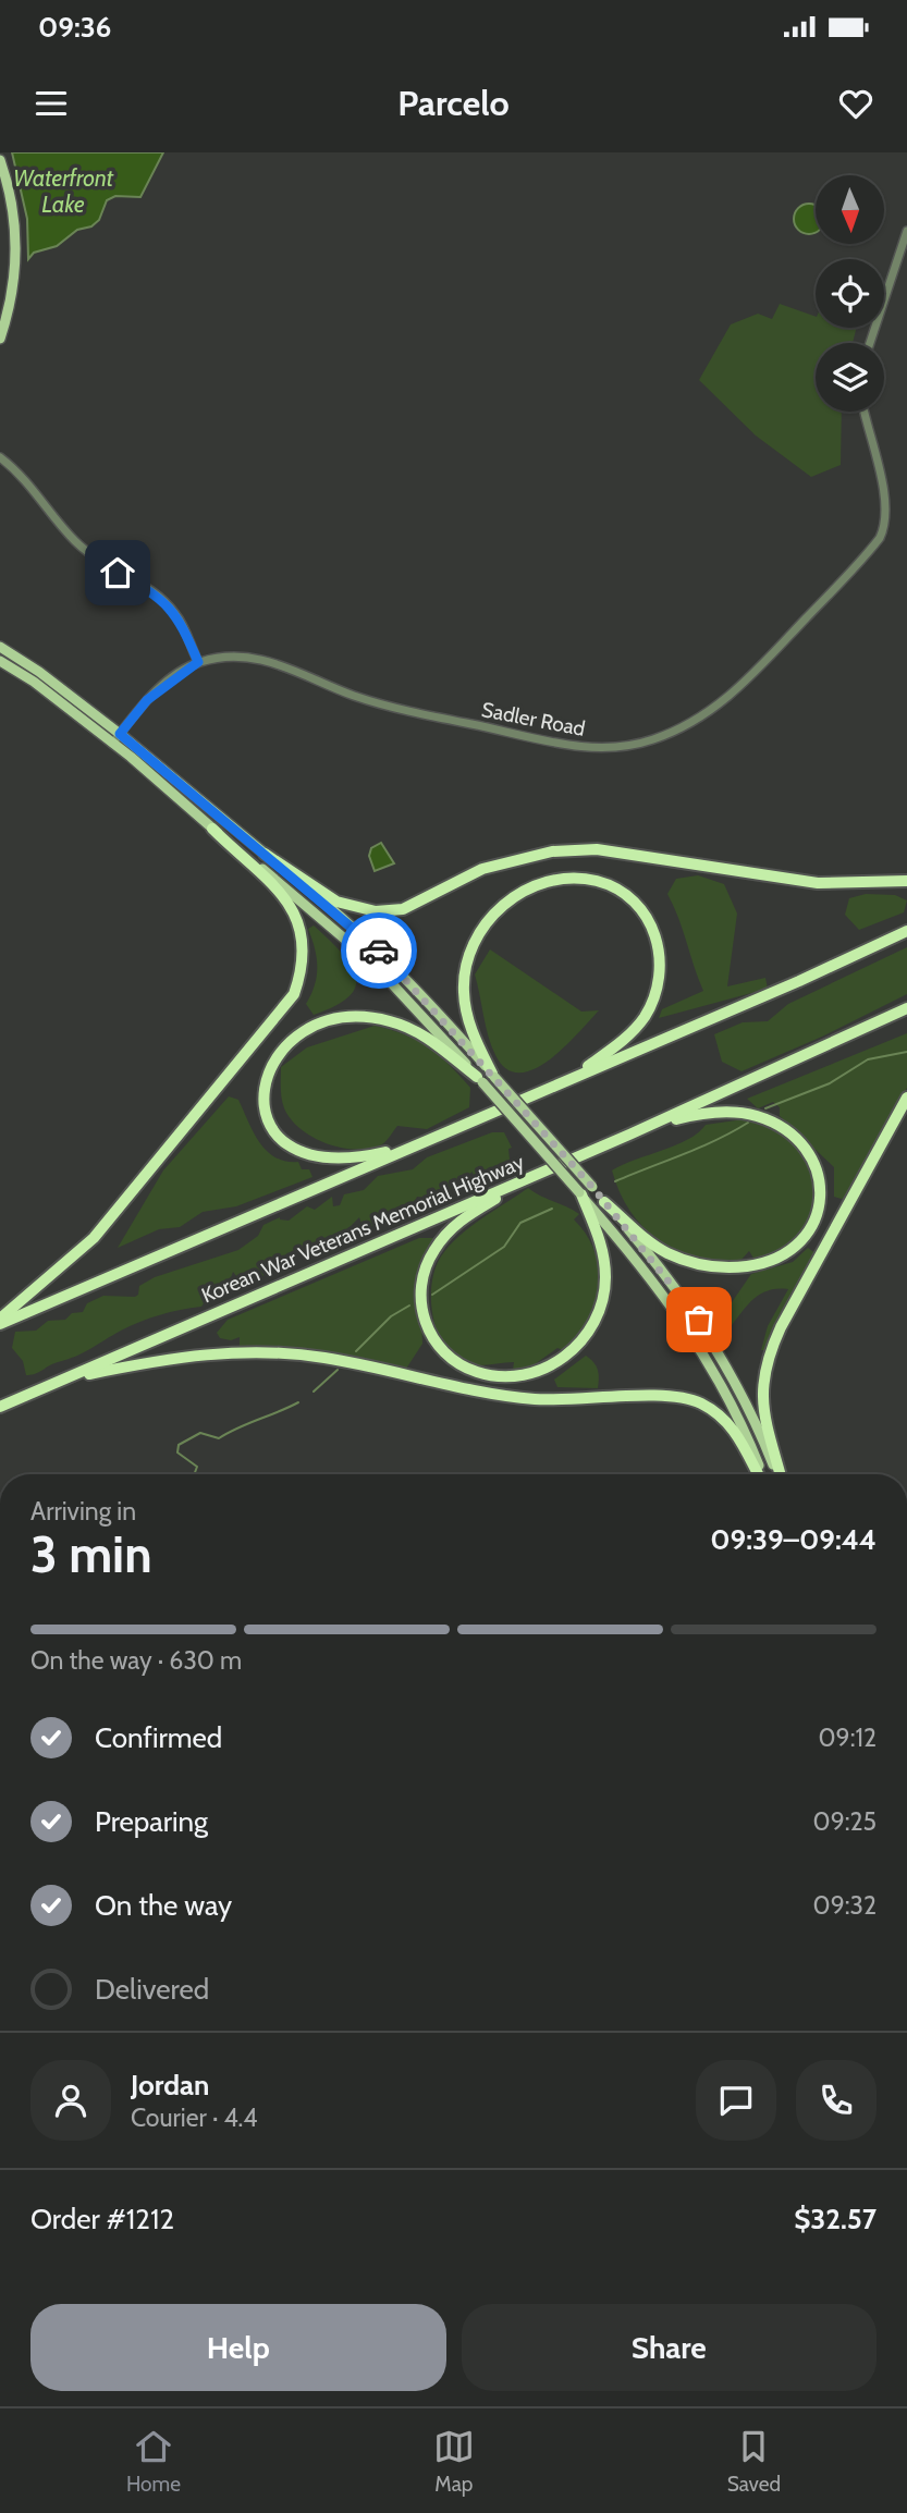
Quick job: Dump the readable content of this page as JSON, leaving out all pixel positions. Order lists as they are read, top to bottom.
{
  "streets": {
    "highway": ["Korean War Veterans Memorial Highway"],
    "street": ["Sadler Road"]
  },
  "water": ["Waterfront Lake"],
  "north": "bottom",
  "page": {
    "status": "09:36",
    "header": "Parcelo",
    "heading": ["3 min", "Arriving in", "09:39–09:44"],
    "panel": [
      "Jordan",
      "Courier · 4.4",
      "Order #1212",
      "$32.57"
    ],
    "bar": "On the way · 630 m",
    "list": [
      ["Confirmed", "09:12"],
      ["Preparing", "09:25"],
      ["On the way", "09:32"],
      "Delivered"
    ],
    "buttons": ["Help", "Share"],
    "tabs": ["Home", "Map", "Saved"]
  }
}
